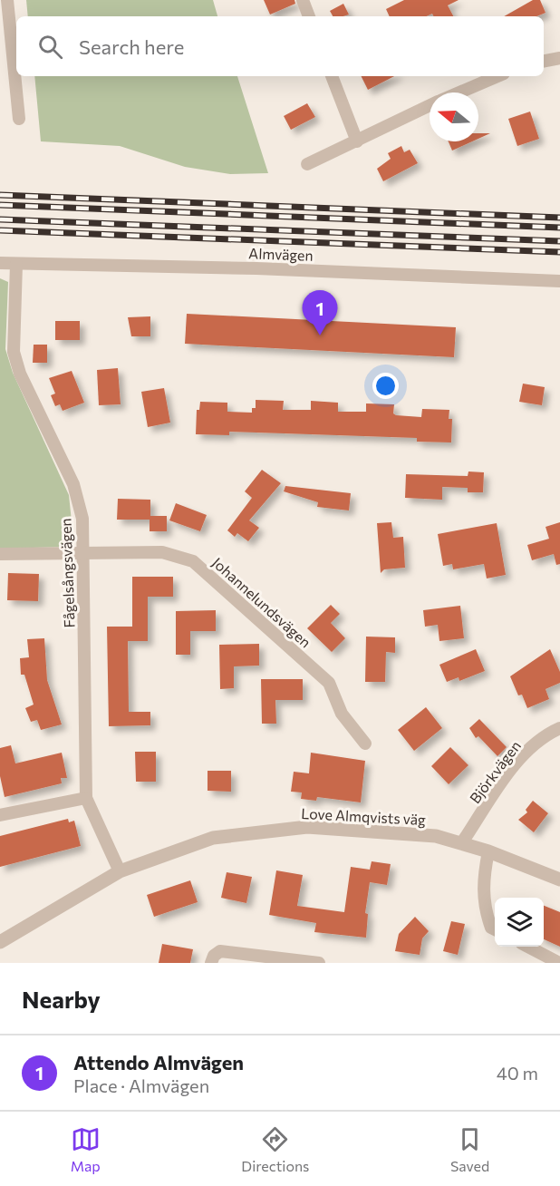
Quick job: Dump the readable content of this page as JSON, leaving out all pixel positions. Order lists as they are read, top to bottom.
{
  "streets": {
    "street": [
      "Almvägen",
      "Fågelsångsvägen",
      "Johannelundsvägen",
      "Björkvägen",
      "Love Almqvists väg"
    ]
  },
  "crossings": [
    ["Almvägen", "Fågelsångsvägen"],
    ["Fågelsångsvägen", "Johannelundsvägen"],
    ["Fågelsångsvägen", "Love Almqvists väg"],
    ["Björkvägen", "Love Almqvists väg"]
  ],
  "north": "left",
  "page": {
    "search": "Search here",
    "pins": "1",
    "heading": "Nearby",
    "list": [
      {
        "mark": "1",
        "name": "Attendo Almvägen",
        "note": "Place · Almvägen",
        "value": "40 m"
      }
    ],
    "nav": ["Map", "Directions", "Saved"]
  }
}
